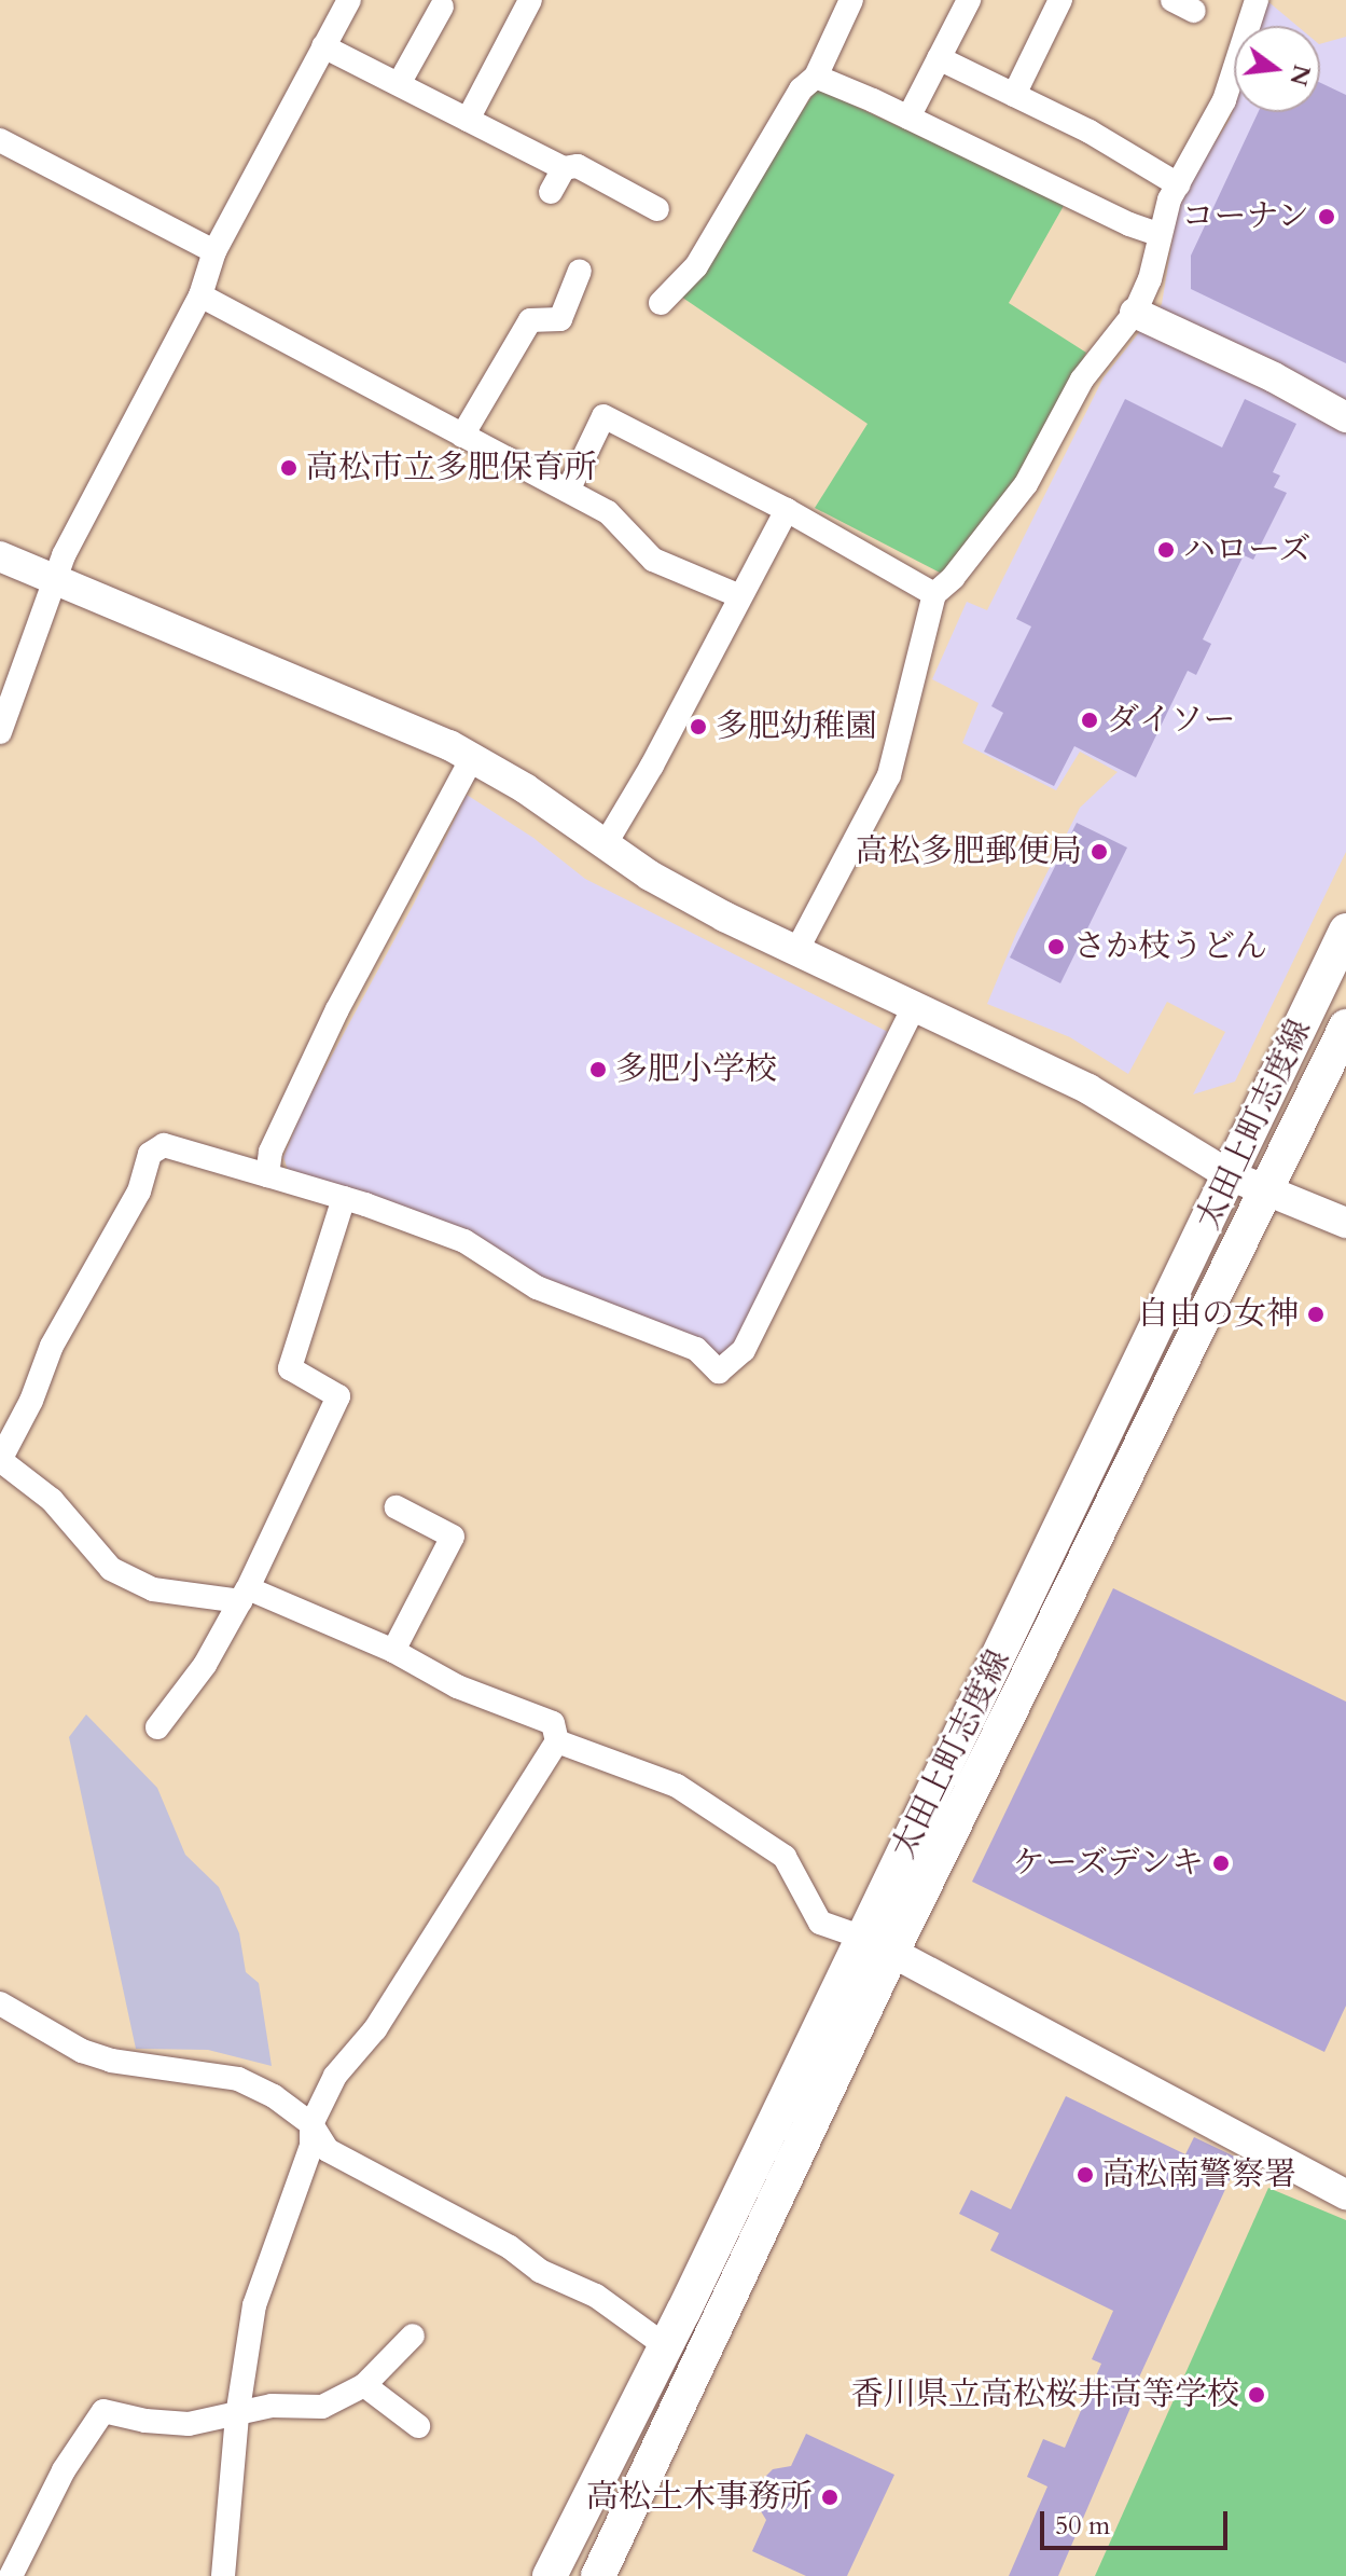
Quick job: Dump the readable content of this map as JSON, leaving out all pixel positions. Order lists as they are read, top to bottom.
{
  "streets": {
    "main road": ["太田上町志度線"]
  },
  "places": [
    "コーナン",
    "高松市立多肥保育所",
    "ハローズ",
    "ダイソー",
    "多肥幼稚園",
    "高松多肥郵便局",
    "さか枝うどん",
    "多肥小学校",
    "自由の女神",
    "ケーズデンキ",
    "高松南警察署",
    "香川県立高松桜井高等学校",
    "高松土木事務所"
  ],
  "scale_bar": "50 m",
  "north": "right"
}
